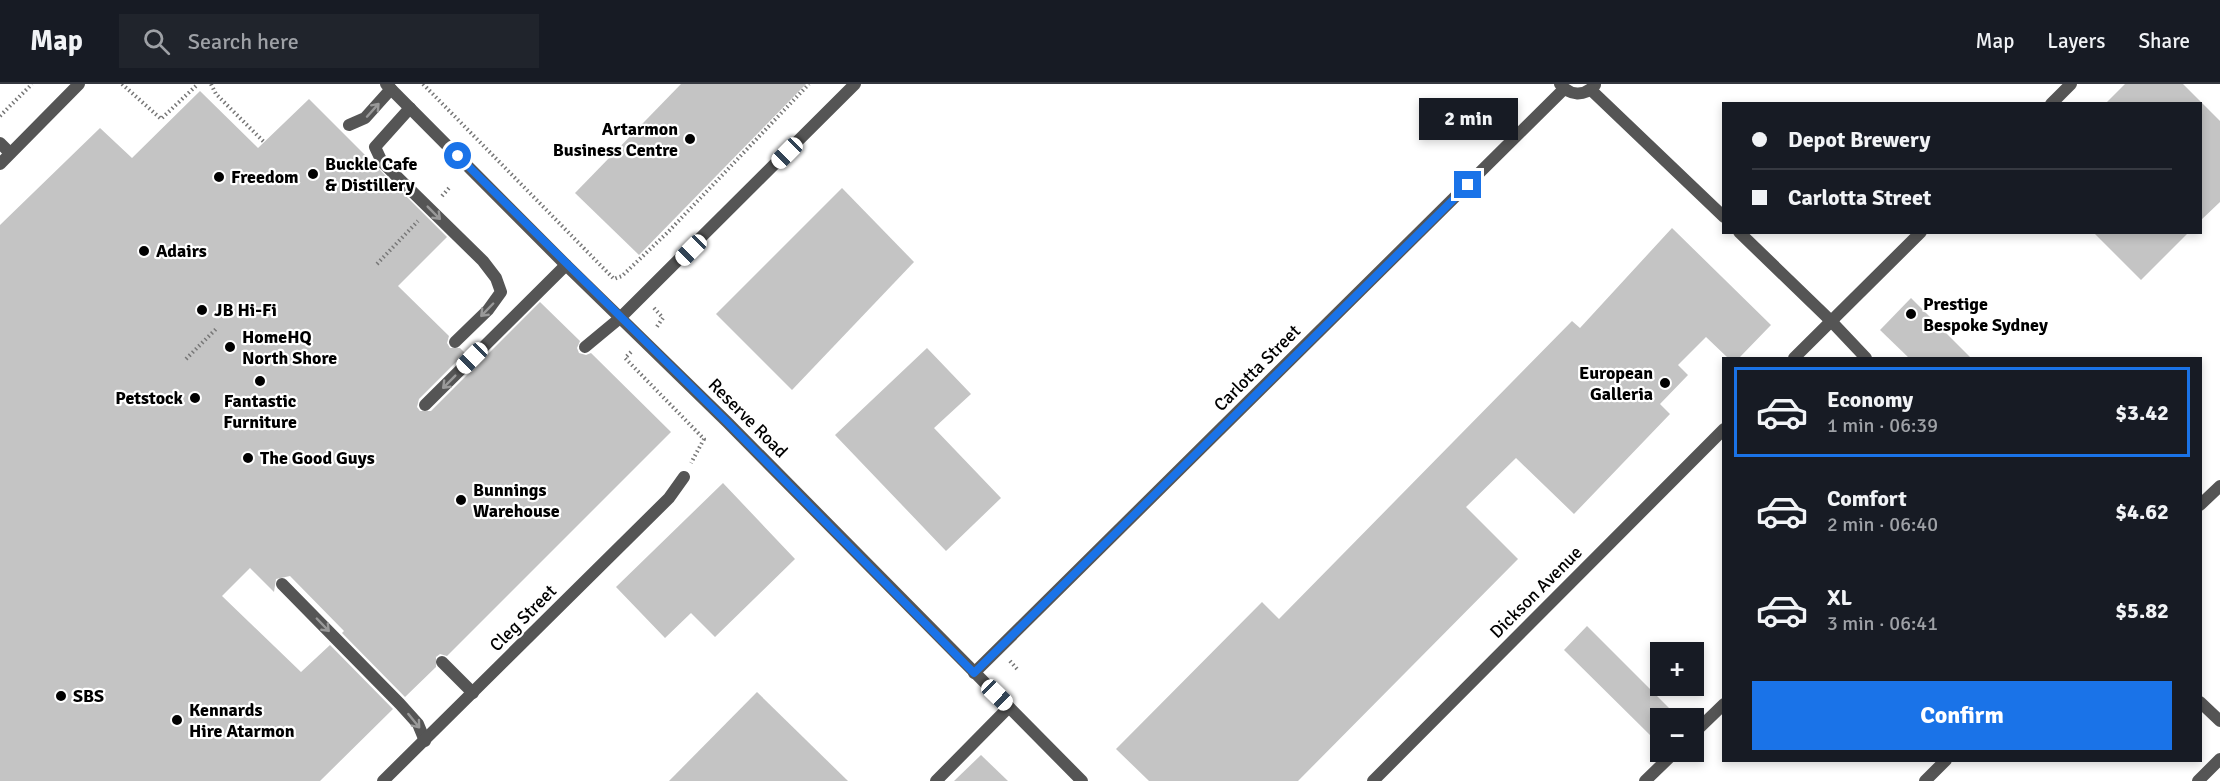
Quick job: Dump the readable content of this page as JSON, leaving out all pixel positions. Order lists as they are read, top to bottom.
{
  "streets": {
    "street": [
      "Carlotta Street",
      "Reserve Road",
      "Dickson Avenue",
      "Cleg Street"
    ]
  },
  "crossings": [
    ["Carlotta Street", "Reserve Road"]
  ],
  "places": [
    "Artarmon Business Centre",
    "Buckle Cafe & Distillery",
    "Freedom",
    "Adairs",
    "JB Hi-Fi",
    "Prestige Bespoke Sydney",
    "HomeHQ North Shore",
    "Fantastic Furniture",
    "European Galleria",
    "Petstock",
    "The Good Guys",
    "Bunnings Warehouse",
    "SBS",
    "Kennards Hire Atarmon"
  ],
  "page": {
    "header": "Map",
    "search": "Search here",
    "nav": ["Map", "Layers", "Share"],
    "bubble": "2 min",
    "banner": ["Depot Brewery", "Carlotta Street"],
    "list": [
      {
        "name": "Economy",
        "note": "1 min · 06:39",
        "value": "$3.42"
      },
      {
        "name": "Comfort",
        "note": "2 min · 06:40",
        "value": "$4.62"
      },
      {
        "name": "XL",
        "note": "3 min · 06:41",
        "value": "$5.82"
      }
    ],
    "map_buttons": ["+", "−"],
    "buttons": "Confirm"
  }
}
